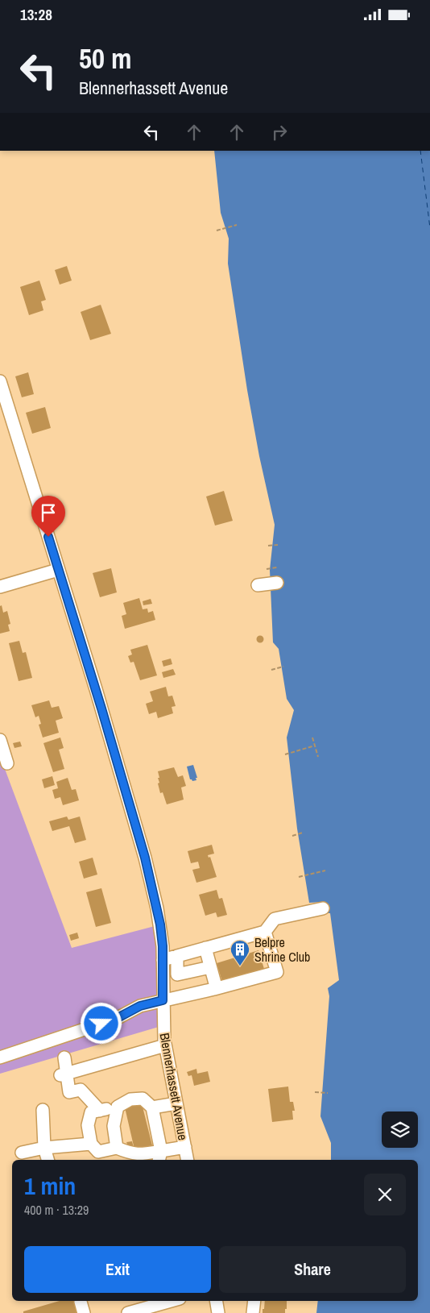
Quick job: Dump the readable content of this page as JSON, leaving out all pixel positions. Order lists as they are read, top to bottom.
{
  "streets": {
    "street": ["Blennerhassett Avenue"]
  },
  "places": {
    "building": ["Belpre Shrine Club"]
  },
  "page": {
    "status": "13:28",
    "turn": ["50 m", "Blennerhassett Avenue"],
    "heading": ["1 min", "400 m · 13:29"],
    "buttons": ["Exit", "Share"]
  }
}
